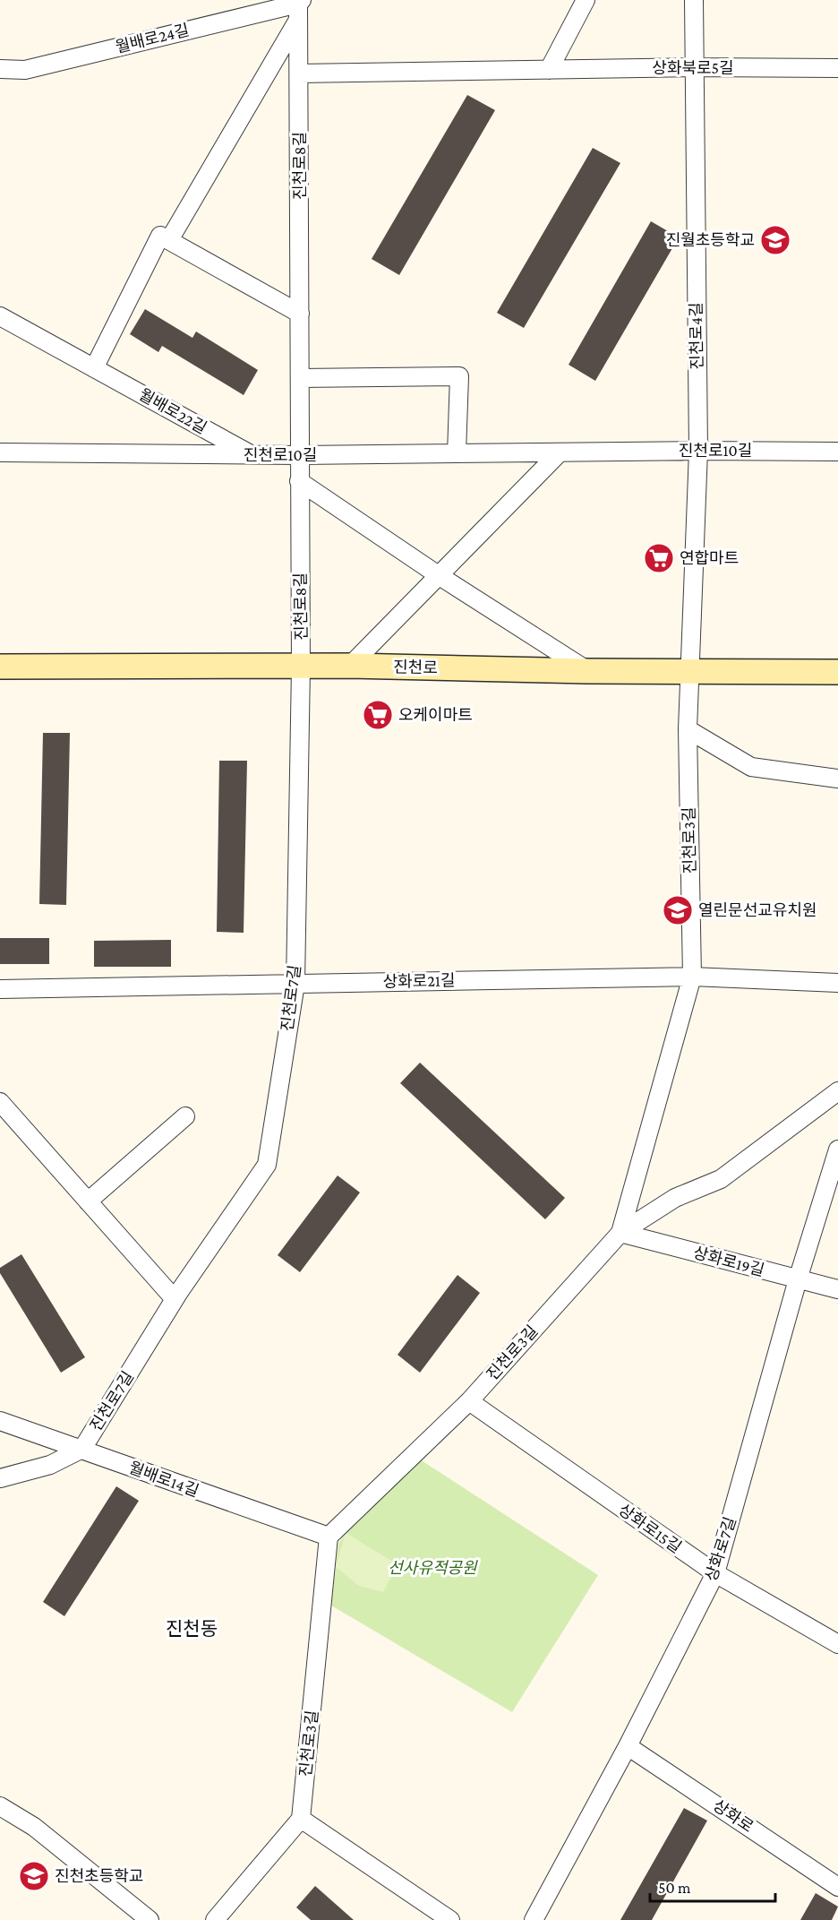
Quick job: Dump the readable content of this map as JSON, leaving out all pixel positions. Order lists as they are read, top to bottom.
{
  "streets": {
    "main road": ["진천로"],
    "street": [
      "월배로24길",
      "상화북로5길",
      "진천로8길",
      "진천로4길",
      "월배로22길",
      "진천로10길",
      "진천로3길",
      "상화로21길",
      "진천로7길",
      "상화로19길",
      "월배로14길",
      "상화로15길",
      "상화로7길",
      "상화로"
    ]
  },
  "crossings": [
    ["월배로24길", "진천로8길"],
    ["상화북로5길", "진천로8길"],
    ["상화북로5길", "진천로4길"],
    ["진천로8길", "진천로10길"],
    ["진천로8길", "진천로"],
    ["진천로8길", "진천로7길"],
    ["진천로4길", "진천로10길"],
    ["진천로4길", "진천로"],
    ["진천로4길", "진천로3길"],
    ["월배로22길", "진천로10길"],
    ["진천로", "진천로3길"],
    ["진천로", "진천로7길"],
    ["진천로3길", "상화로21길"],
    ["진천로3길", "상화로19길"],
    ["진천로3길", "월배로14길"],
    ["진천로3길", "상화로15길"],
    ["상화로21길", "진천로7길"],
    ["진천로7길", "월배로14길"],
    ["상화로19길", "상화로7길"],
    ["상화로15길", "상화로7길"],
    ["상화로7길", "상화로"]
  ],
  "districts": ["진천동"],
  "parks": ["선사유적공원"],
  "places": {
    "school or university": ["진월초등학교", "열린문선교유치원", "진천초등학교"],
    "supermarket": ["연합마트", "오케이마트"]
  },
  "scale_bar": "50 m"
}
